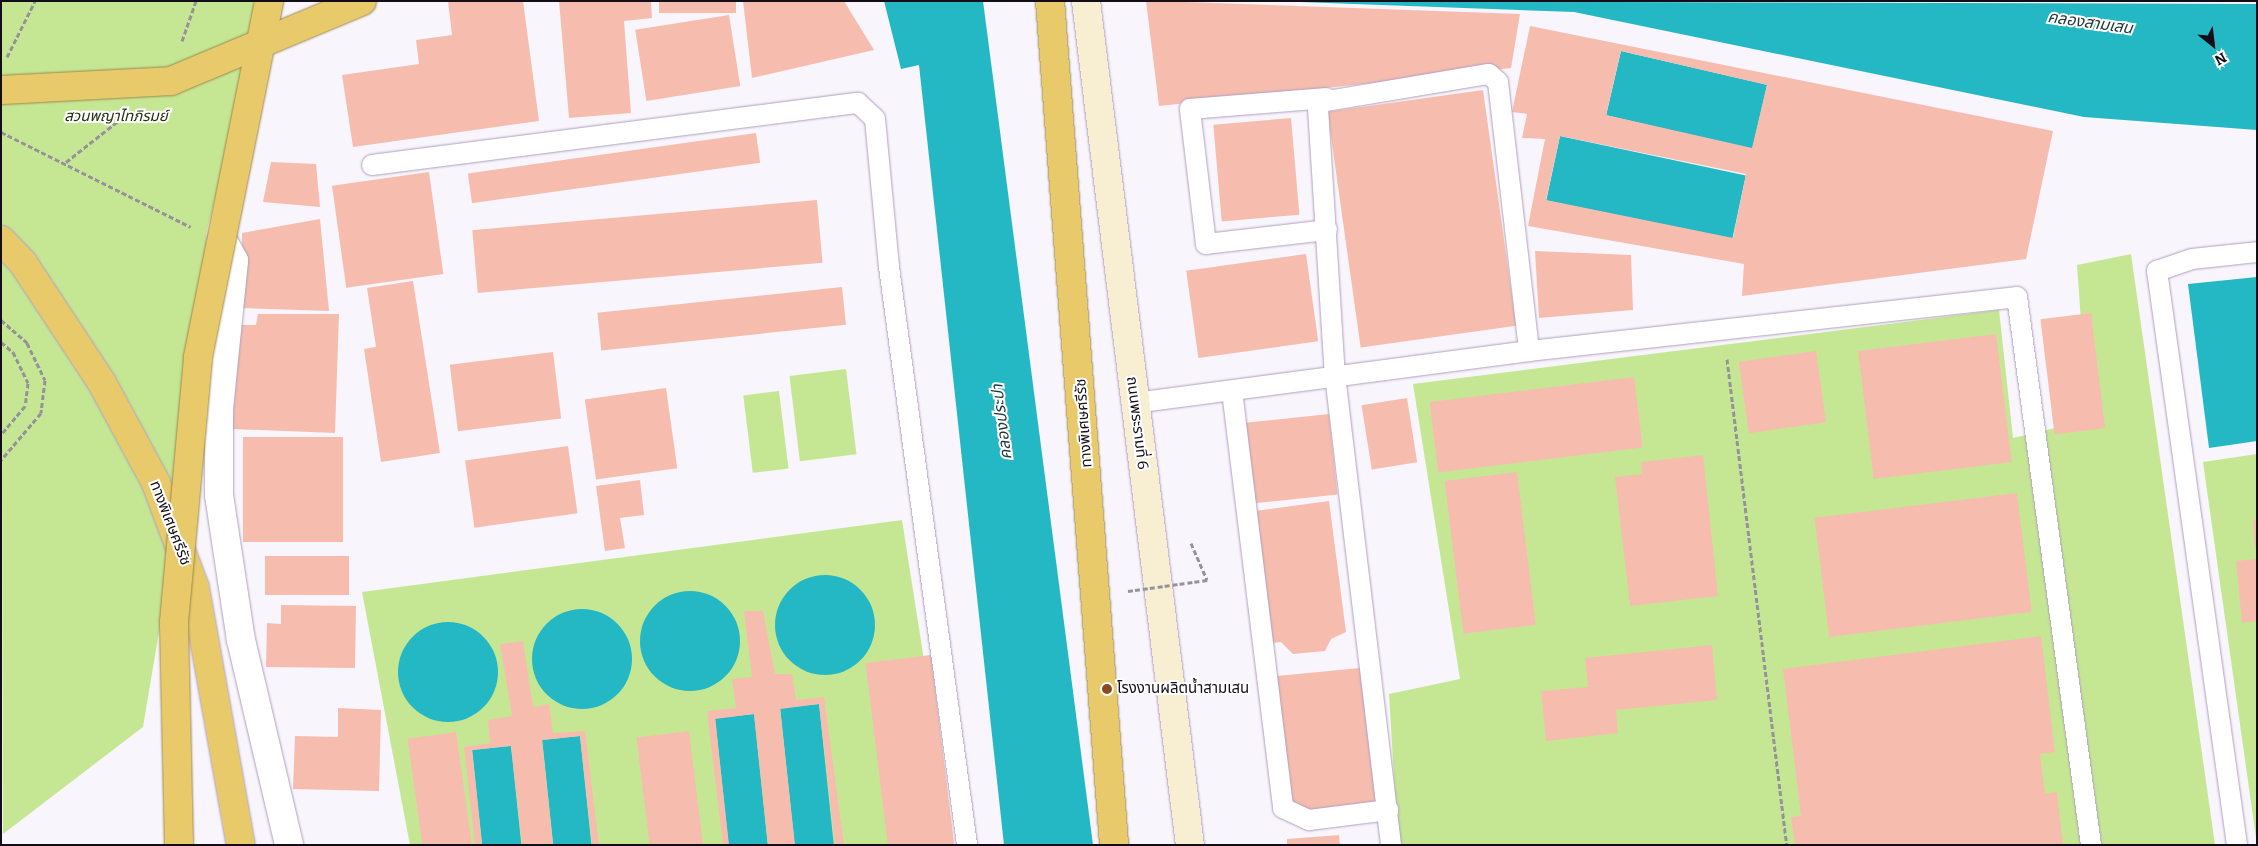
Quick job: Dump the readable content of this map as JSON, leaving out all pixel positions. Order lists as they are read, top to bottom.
{
  "streets": {
    "highway": ["ทางพิเศษศรีรัช"],
    "main road": ["ถนนพระรามที่ 6"]
  },
  "water": ["คลองสามเสน", "คลองประปา"],
  "parks": ["สวนพญาไทภิรมย์"],
  "places": ["โรงงานผลิตน้ำสามเสน"],
  "north": "bottom right"
}
